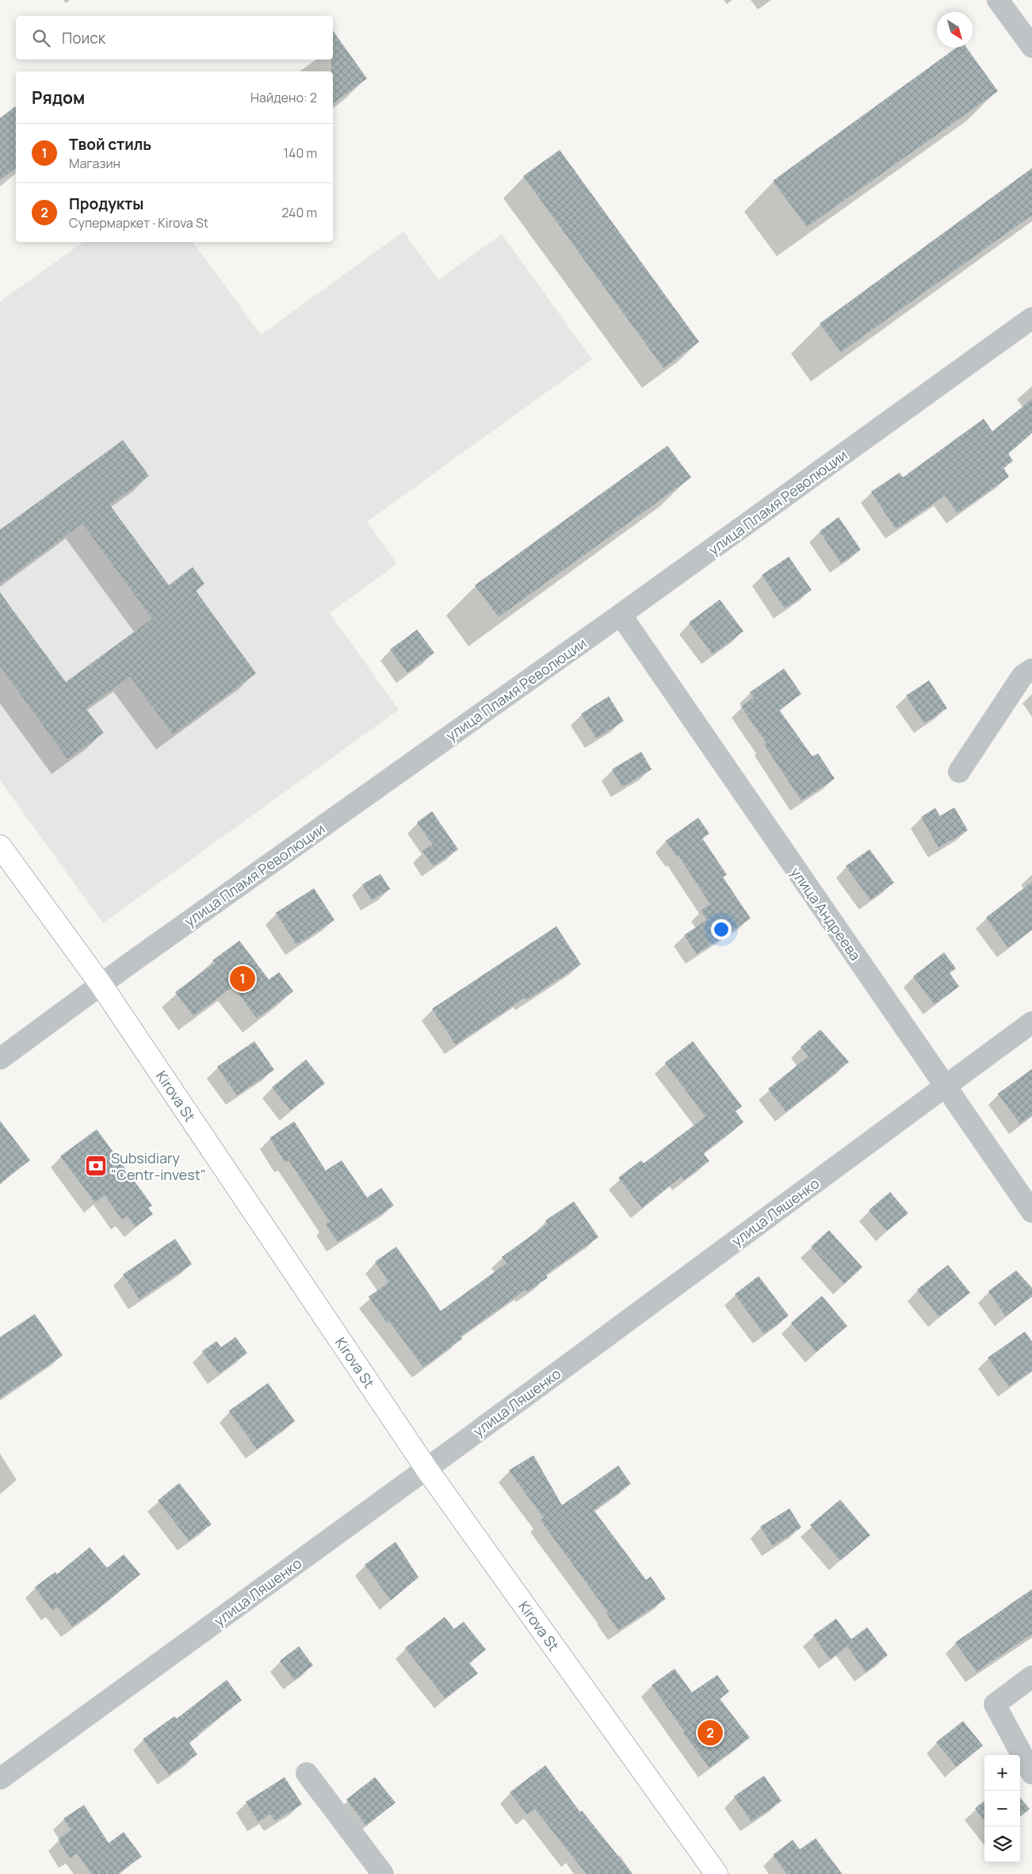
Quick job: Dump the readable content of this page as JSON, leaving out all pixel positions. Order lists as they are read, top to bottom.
{
  "streets": {
    "main road": ["Kirova St"],
    "street": ["улица Пламя Революции", "улица Андреева", "улица Ляшенко"]
  },
  "crossings": [
    ["улица Пламя Революции", "улица Андреева"],
    ["улица Пламя Революции", "Kirova St"],
    ["улица Андреева", "улица Ляшенко"],
    ["Kirova St", "улица Ляшенко"]
  ],
  "places": {
    "bank": ["Subsidiary \"Centr-invest\""]
  },
  "north": "bottom right",
  "page": {
    "search": "Поиск",
    "heading": ["Рядом", "Найдено: 2"],
    "list": [
      {
        "mark": "1",
        "name": "Твой стиль",
        "note": "Магазин",
        "value": "140 m"
      },
      {
        "mark": "2",
        "name": "Продукты",
        "note": "Супермаркет · Kirova St",
        "value": "240 m"
      }
    ],
    "pins": ["1", "2"],
    "map_buttons": ["+", "−"]
  }
}
